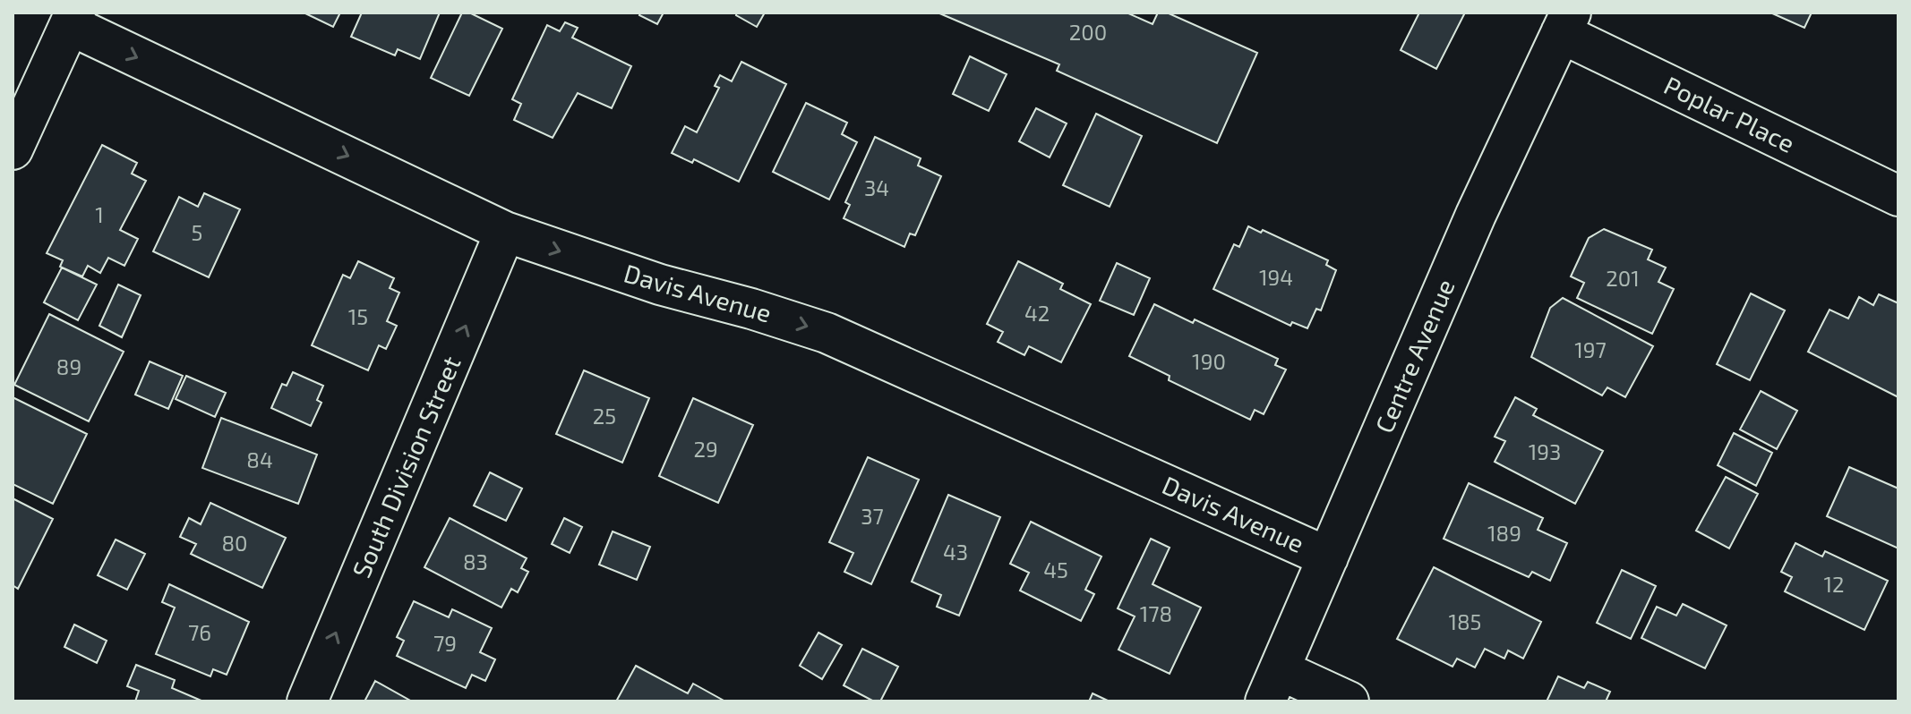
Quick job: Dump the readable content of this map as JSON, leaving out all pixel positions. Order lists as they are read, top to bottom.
{
  "streets": {
    "street": [
      "Poplar Place",
      "Davis Avenue",
      "Centre Avenue",
      "South Division Street"
    ]
  },
  "crossings": [
    ["Poplar Place", "Centre Avenue"],
    ["Davis Avenue", "Centre Avenue"],
    ["Davis Avenue", "South Division Street"]
  ],
  "one_way": ["Davis Avenue", "South Division Street"],
  "house_numbers": [
    "200",
    "34",
    "1",
    "5",
    "194",
    "201",
    "42",
    "15",
    "197",
    "190",
    "89",
    "25",
    "29",
    "193",
    "84",
    "37",
    "189",
    "80",
    "43",
    "83",
    "45",
    "12",
    "178",
    "185",
    "76",
    "79"
  ]
}
